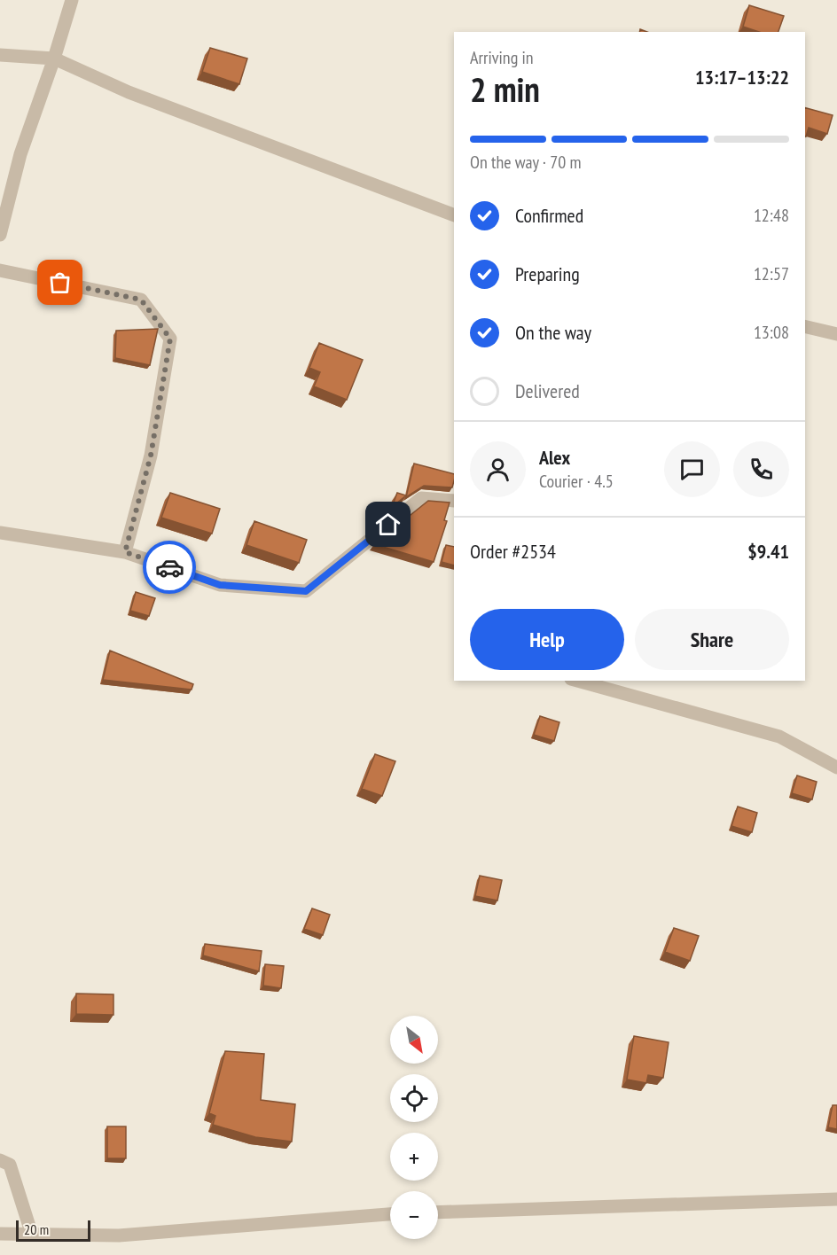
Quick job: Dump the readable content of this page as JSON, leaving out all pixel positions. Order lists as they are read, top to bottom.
{
  "scale_bar": "20 m",
  "north": "bottom right",
  "page": {
    "heading": ["2 min", "Arriving in", "13:17–13:22"],
    "panel": [
      "Alex",
      "Courier · 4.5",
      "Order #2534",
      "$9.41"
    ],
    "bar": "On the way · 70 m",
    "list": [
      ["Confirmed", "12:48"],
      ["Preparing", "12:57"],
      ["On the way", "13:08"],
      "Delivered"
    ],
    "buttons": ["Help", "Share"],
    "map_buttons": ["+", "−"],
    "scale": "20 m"
  }
}
